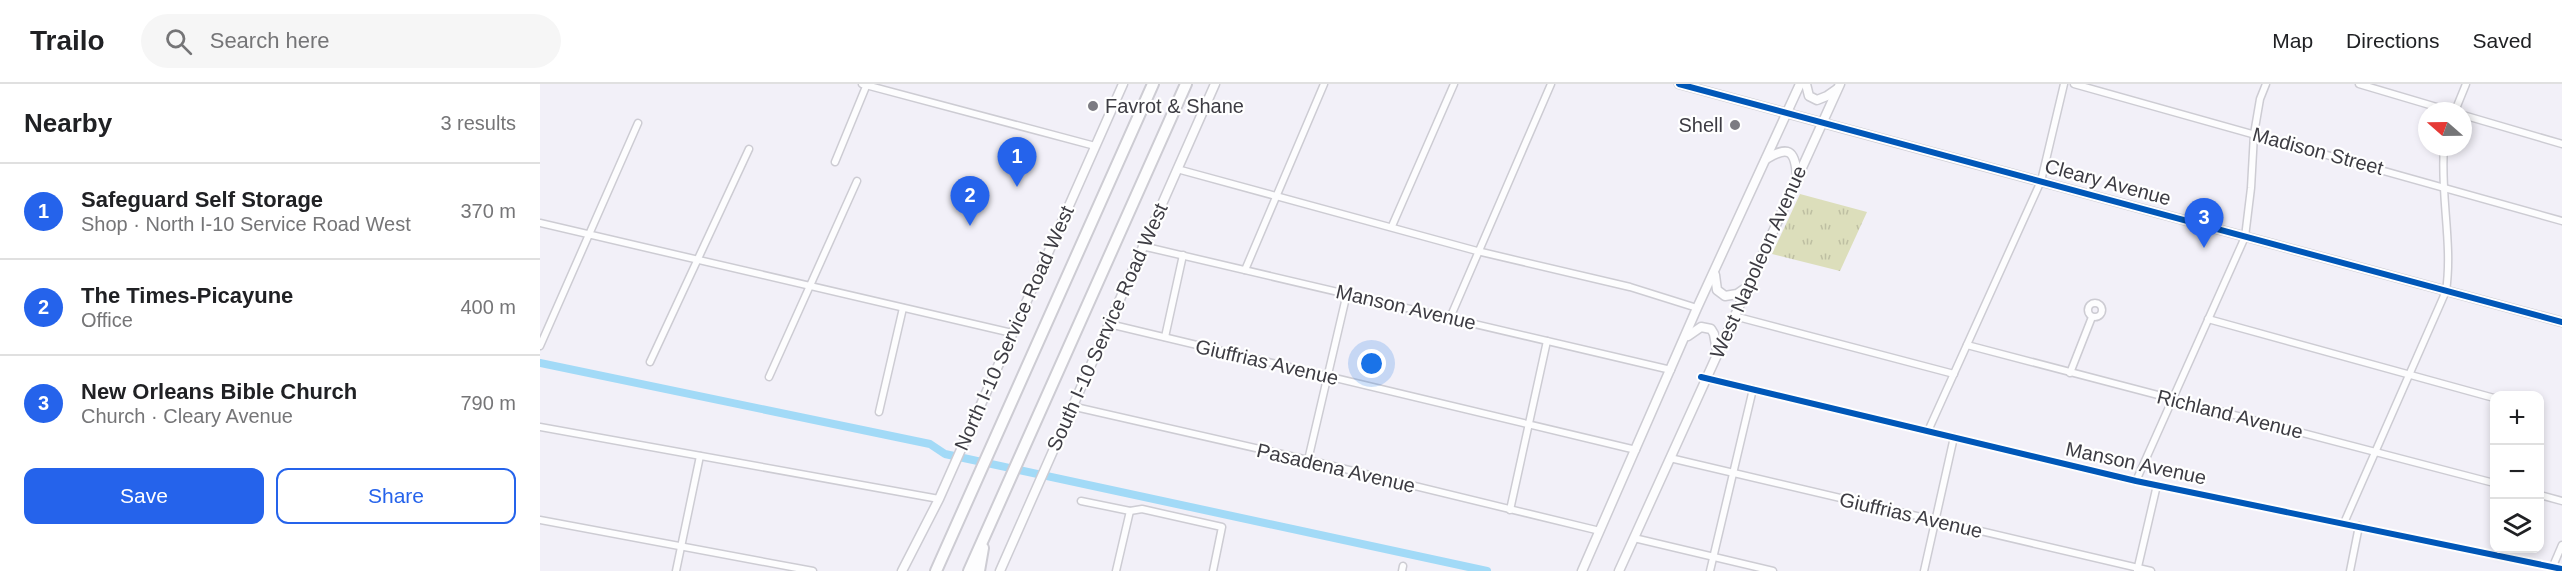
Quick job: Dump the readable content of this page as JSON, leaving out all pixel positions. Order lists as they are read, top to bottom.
{
  "streets": {
    "street": [
      "Madison Street",
      "Cleary Avenue",
      "West Napoleon Avenue",
      "Manson Avenue",
      "South I-10 Service Road West",
      "North I-10 Service Road West",
      "Giuffrias Avenue",
      "Richland Avenue",
      "Pasadena Avenue"
    ]
  },
  "crossings": [
    ["Cleary Avenue", "West Napoleon Avenue"],
    ["West Napoleon Avenue", "Manson Avenue"],
    ["West Napoleon Avenue", "Giuffrias Avenue"],
    ["West Napoleon Avenue", "Pasadena Avenue"],
    ["Manson Avenue", "South I-10 Service Road West"],
    ["South I-10 Service Road West", "Giuffrias Avenue"],
    ["South I-10 Service Road West", "Pasadena Avenue"]
  ],
  "places": ["Favrot & Shane", "Shell"],
  "north": "left",
  "page": {
    "header": "Trailo",
    "search": "Search here",
    "nav": ["Map", "Directions", "Saved"],
    "heading": ["Nearby", "3 results"],
    "pins": ["1", "2", "3"],
    "list": [
      {
        "mark": "1",
        "name": "Safeguard Self Storage",
        "note": "Shop · North I-10 Service Road West",
        "value": "370 m"
      },
      {
        "mark": "2",
        "name": "The Times-Picayune",
        "note": "Office",
        "value": "400 m"
      },
      {
        "mark": "3",
        "name": "New Orleans Bible Church",
        "note": "Church · Cleary Avenue",
        "value": "790 m"
      }
    ],
    "map_buttons": ["+", "−"],
    "buttons": ["Save", "Share"]
  }
}
